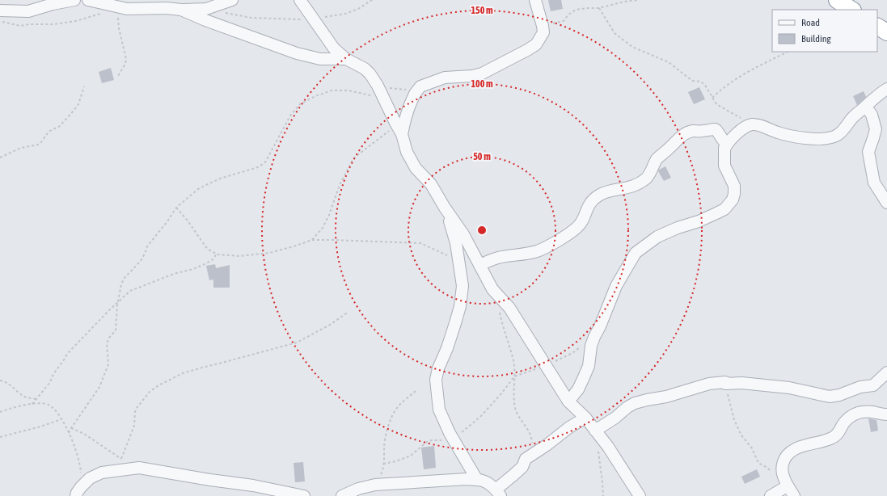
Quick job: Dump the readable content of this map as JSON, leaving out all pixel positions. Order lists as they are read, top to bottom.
{
  "legend": ["Road", "Building"],
  "rings": ["150 m", "100 m", "50 m"]
}
